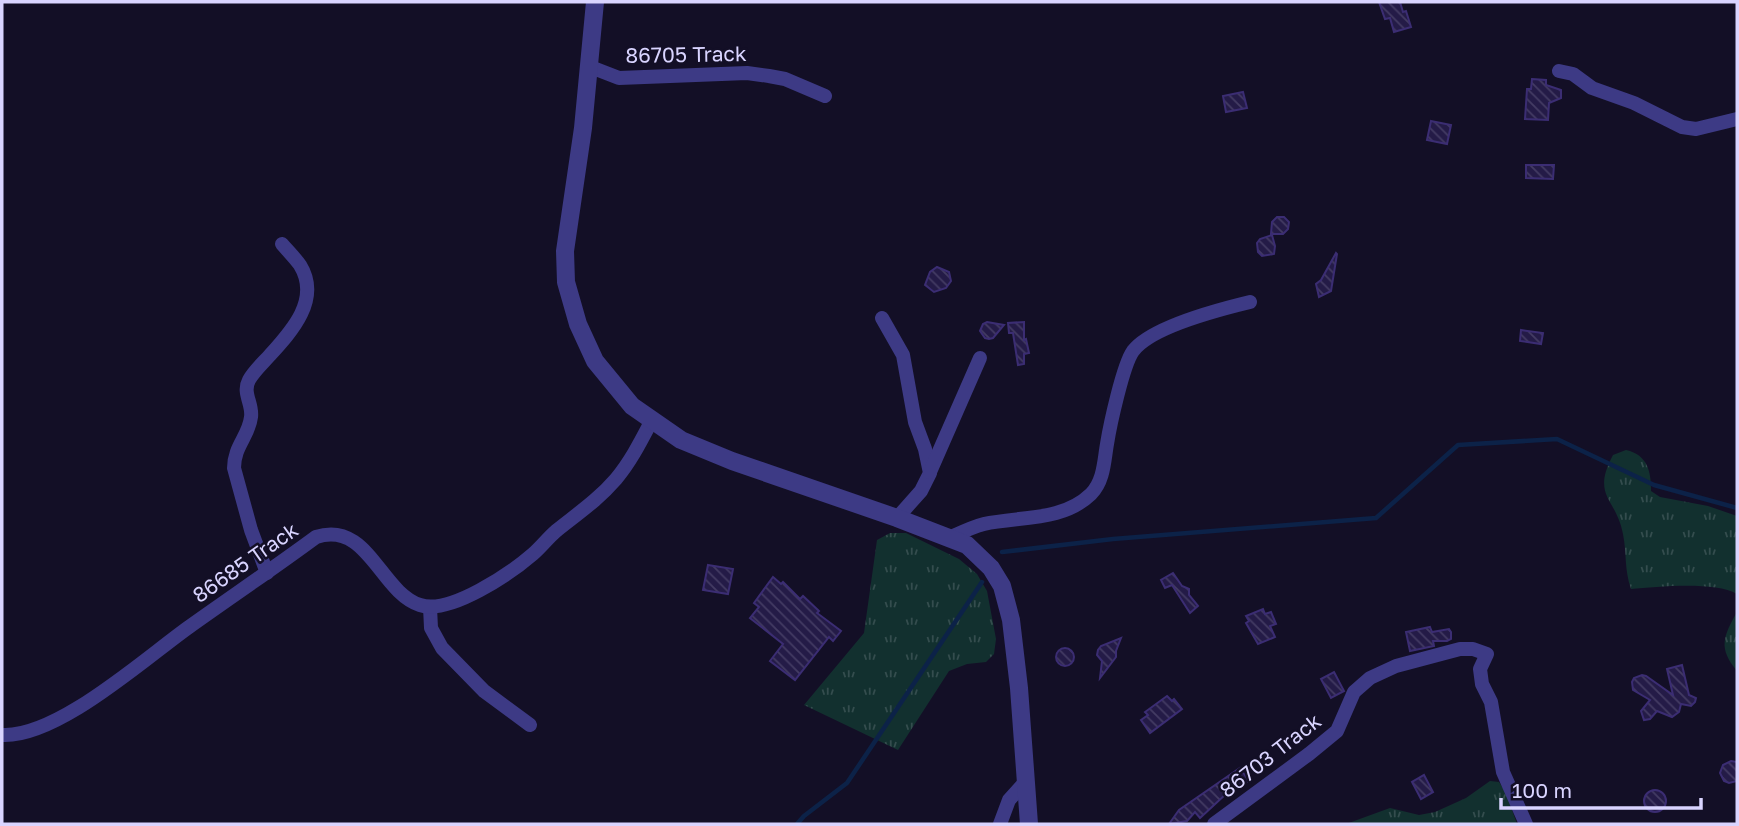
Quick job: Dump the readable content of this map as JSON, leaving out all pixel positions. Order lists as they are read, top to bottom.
{
  "streets": {
    "street": ["86705 Track", "86685 Track", "86703 Track"]
  },
  "scale_bar": "100 m"
}
